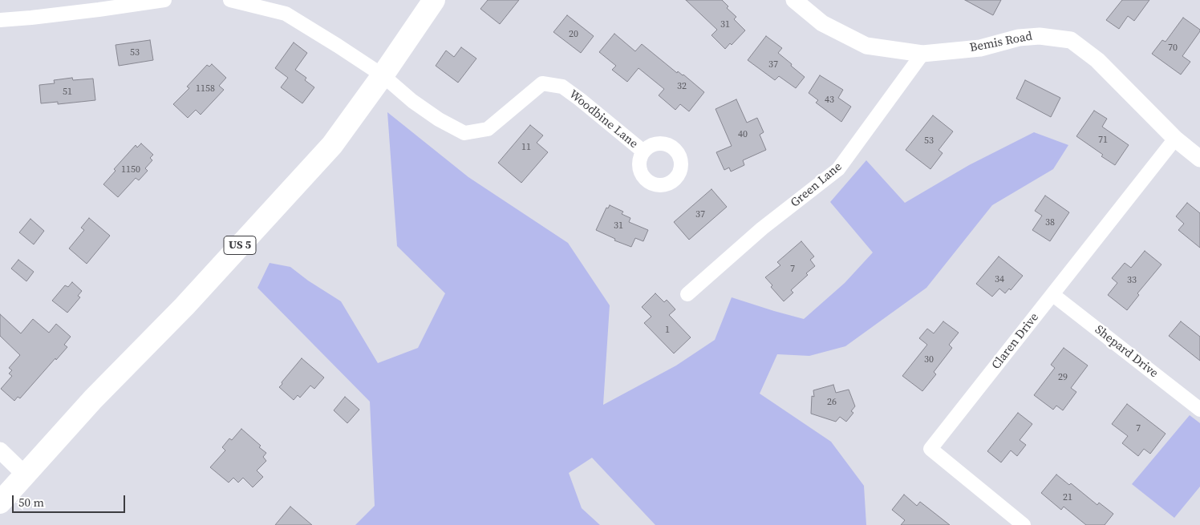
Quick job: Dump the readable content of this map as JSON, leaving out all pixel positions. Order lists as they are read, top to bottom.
{
  "streets": {
    "main road": ["US 5"],
    "street": [
      "Bemis Road",
      "Woodbine Lane",
      "Green Lane",
      "Claren Drive",
      "Shepard Drive"
    ]
  },
  "crossings": [
    ["Bemis Road", "Green Lane"],
    ["Bemis Road", "Claren Drive"],
    ["Woodbine Lane", "US 5"],
    ["Claren Drive", "Shepard Drive"]
  ],
  "house_numbers": [
    "31",
    "20",
    "70",
    "53",
    "37",
    "32",
    "1158",
    "51",
    "43",
    "40",
    "71",
    "53",
    "11",
    "1150",
    "37",
    "38",
    "31",
    "7",
    "34",
    "33",
    "1",
    "30",
    "29",
    "26",
    "7",
    "21"
  ],
  "scale_bar": "50 m"
}
